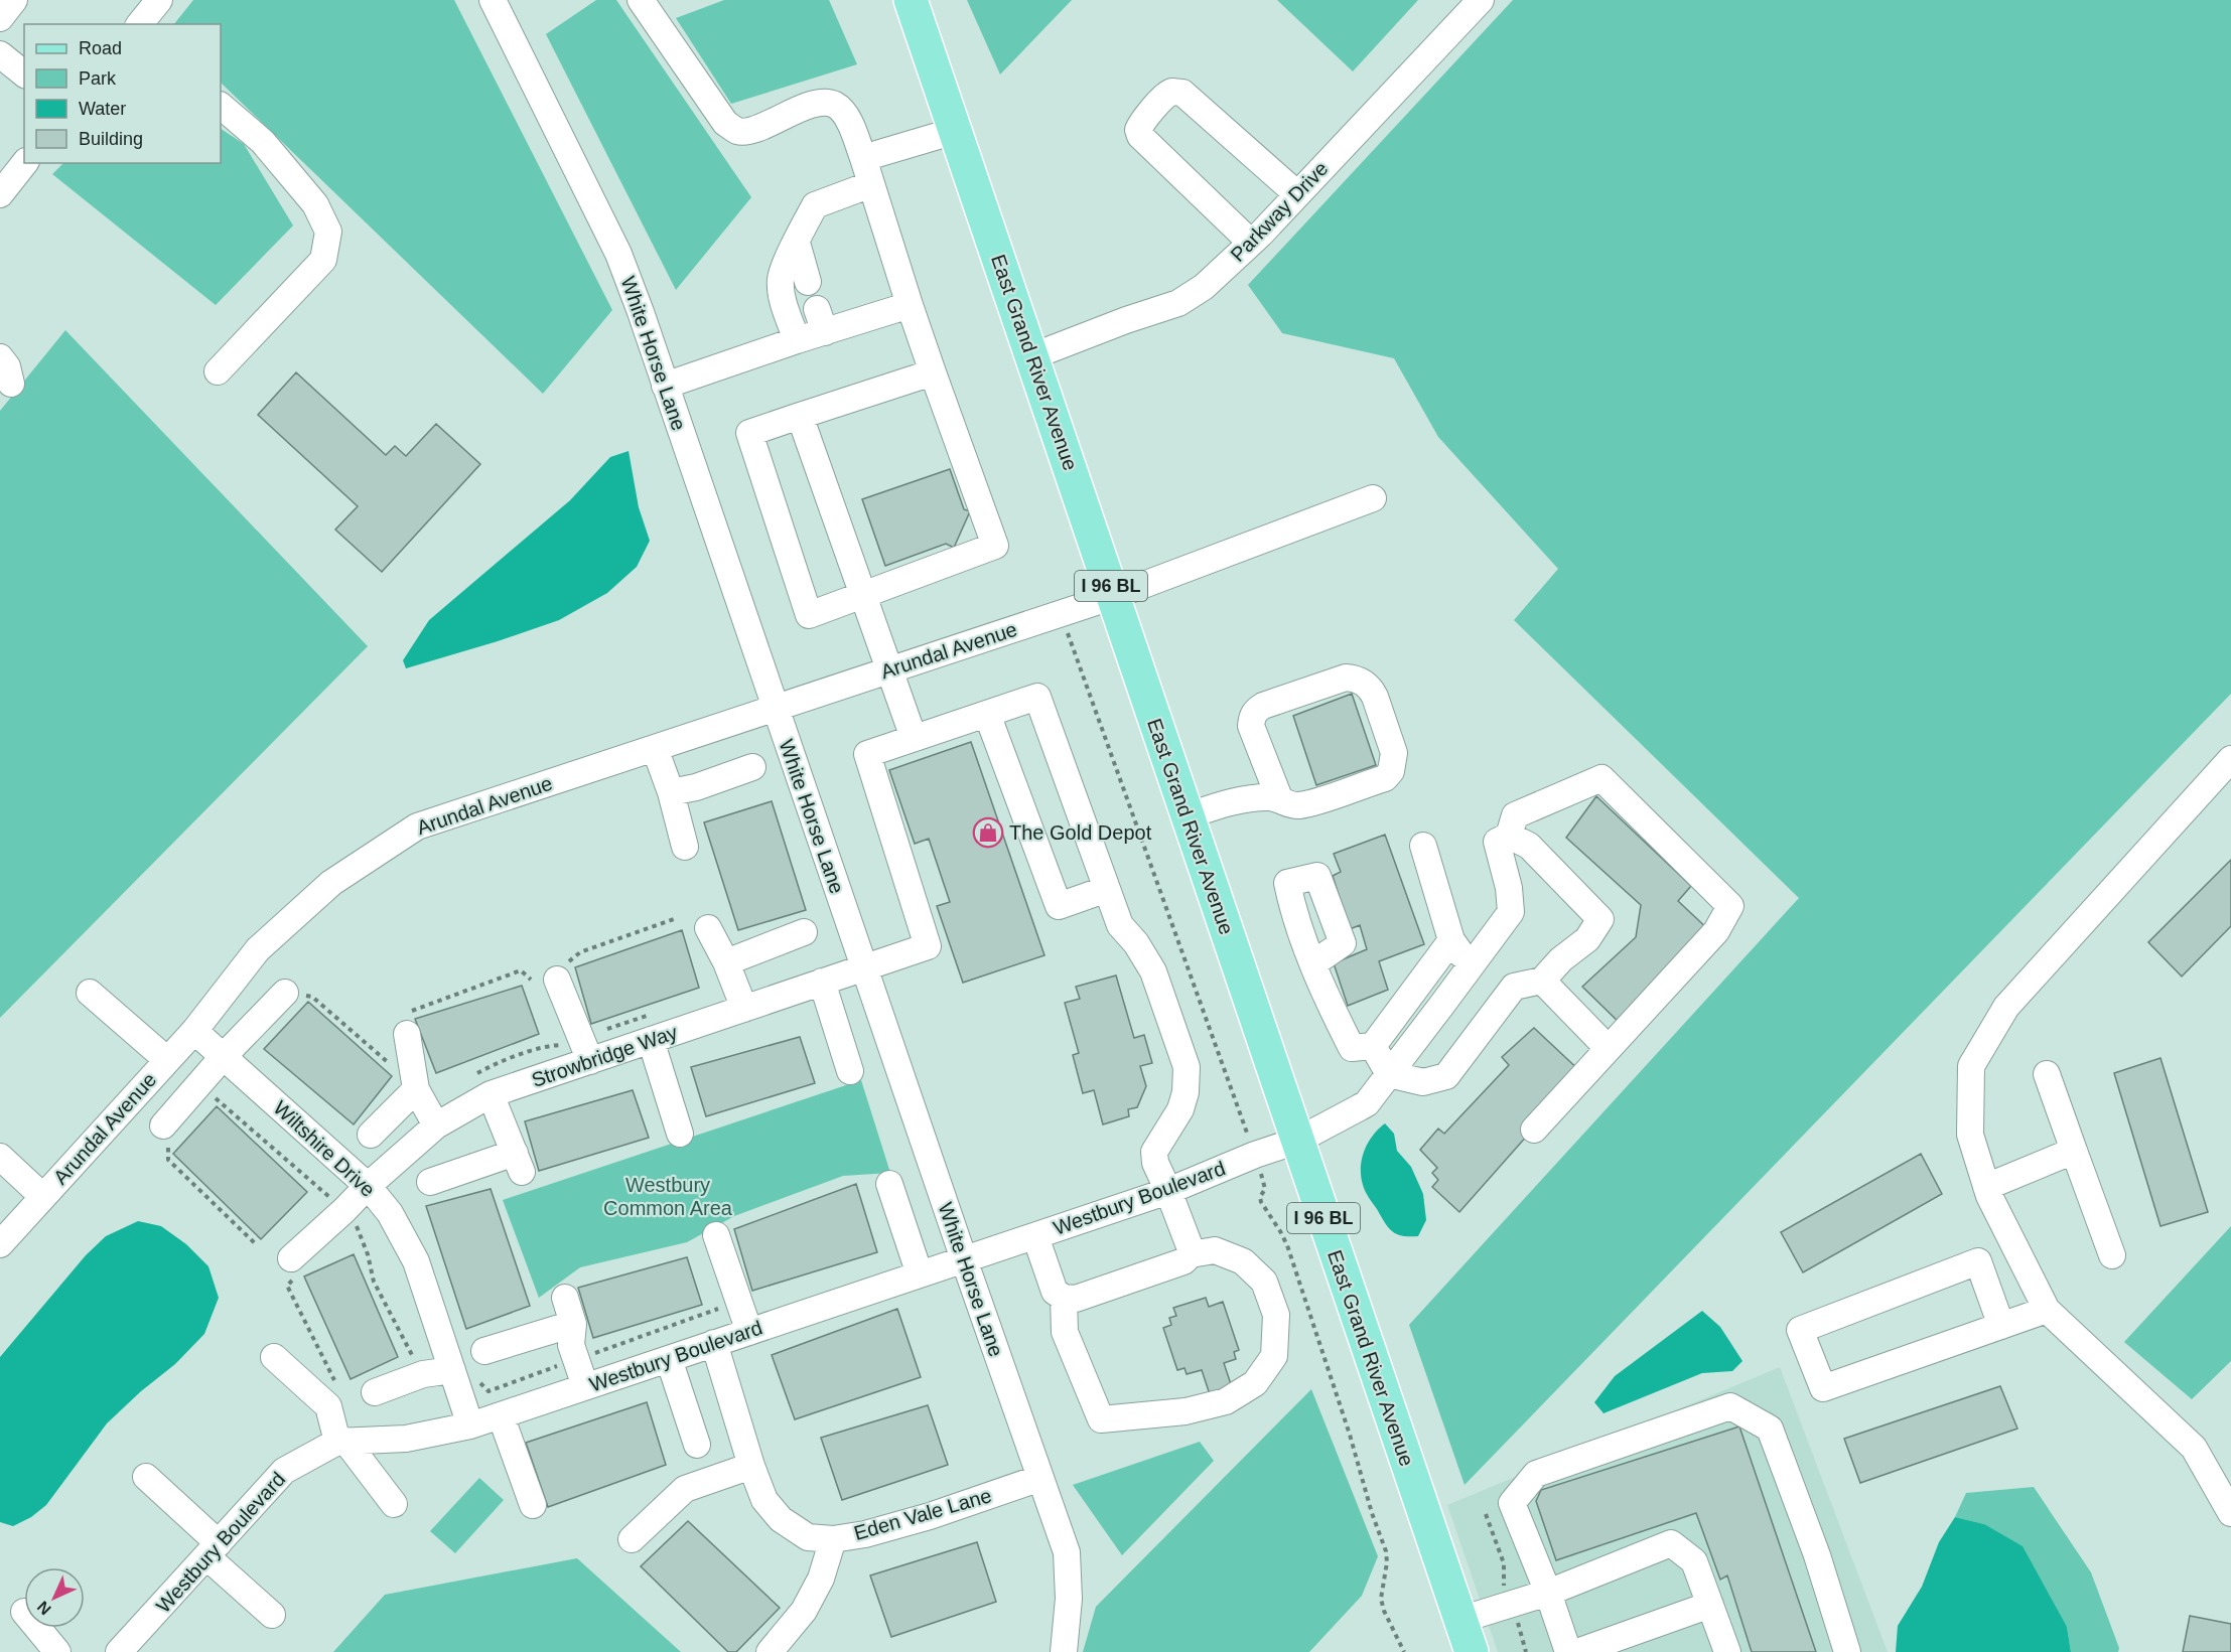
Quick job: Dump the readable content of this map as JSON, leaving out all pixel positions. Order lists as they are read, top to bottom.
{
  "streets": {
    "main road": ["East Grand River Avenue", "I 96 BL"],
    "street": [
      "Parkway Drive",
      "White Horse Lane",
      "Arundal Avenue",
      "Strowbridge Way",
      "Wiltshire Drive",
      "Westbury Boulevard",
      "Eden Vale Lane"
    ]
  },
  "crossings": [
    ["Parkway Drive", "East Grand River Avenue"],
    ["White Horse Lane", "Arundal Avenue"],
    ["White Horse Lane", "Strowbridge Way"],
    ["White Horse Lane", "Westbury Boulevard"],
    ["White Horse Lane", "Eden Vale Lane"],
    ["East Grand River Avenue", "Arundal Avenue"],
    ["East Grand River Avenue", "Westbury Boulevard"],
    ["Arundal Avenue", "Wiltshire Drive"],
    ["Strowbridge Way", "Wiltshire Drive"],
    ["Wiltshire Drive", "Westbury Boulevard"],
    ["Westbury Boulevard", "Eden Vale Lane"]
  ],
  "parks": ["Westbury Common Area"],
  "places": {
    "shop": ["The Gold Depot"]
  },
  "legend": [
    "Road",
    "Park",
    "Water",
    "Building"
  ],
  "north": "bottom left"
}
